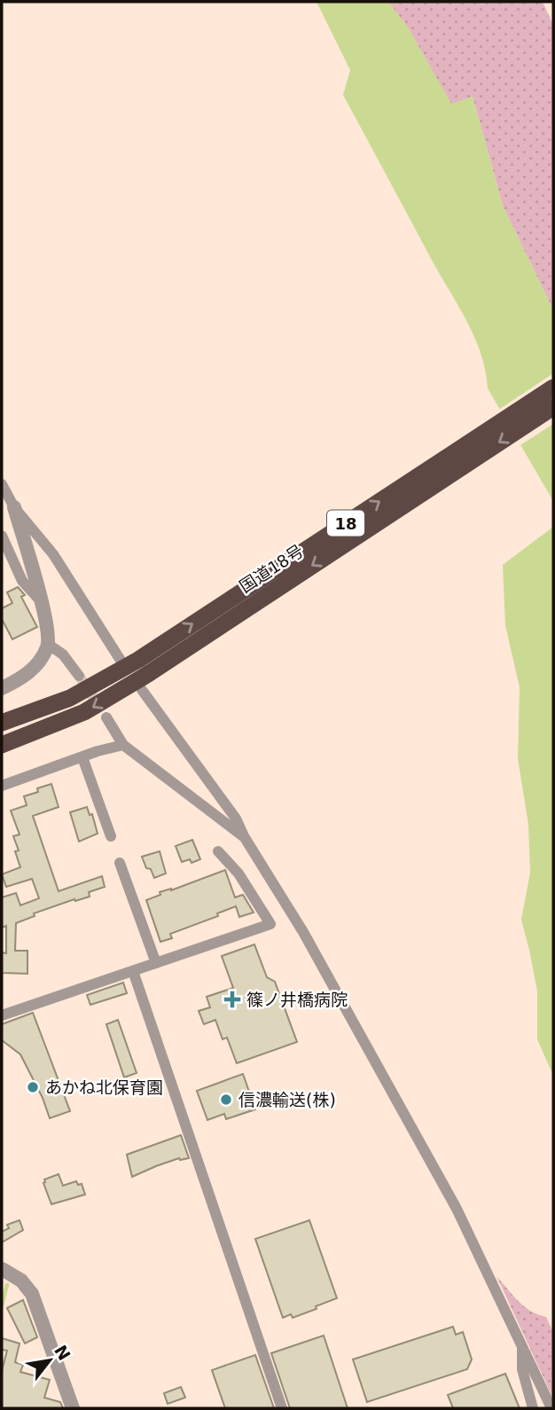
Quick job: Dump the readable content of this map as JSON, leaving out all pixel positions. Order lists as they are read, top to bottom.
{
  "streets": {
    "highway": ["18", "国道18号"]
  },
  "places": {
    "health": ["篠ノ井橋病院"],
    "other": ["あかね北保育園", "信濃輸送(株)"]
  },
  "north": "top right"
}
